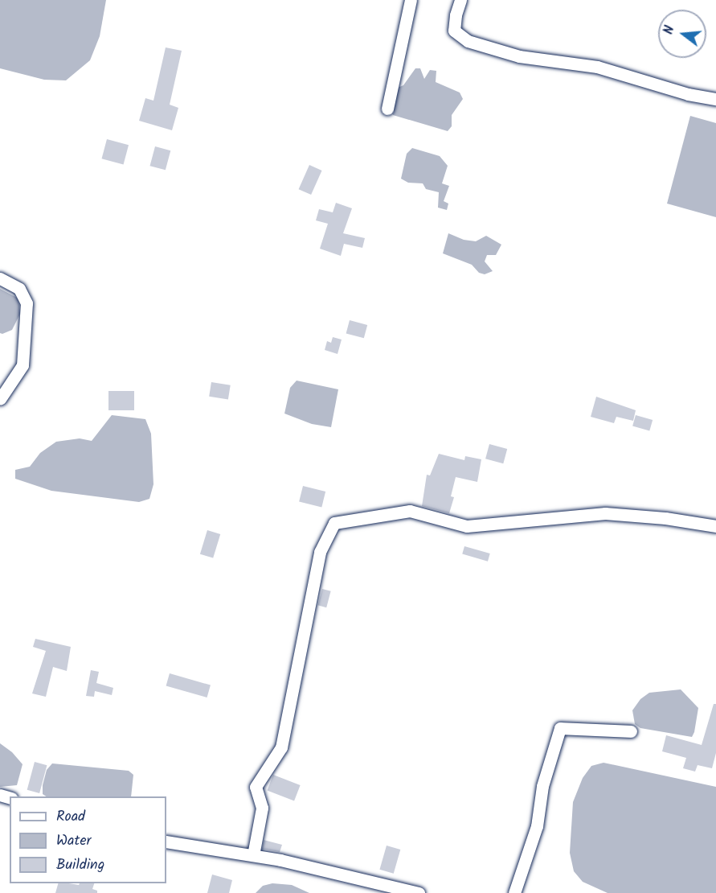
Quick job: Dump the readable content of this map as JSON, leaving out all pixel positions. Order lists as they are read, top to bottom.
{
  "legend": ["Road", "Water", "Building"],
  "north": "left"
}
